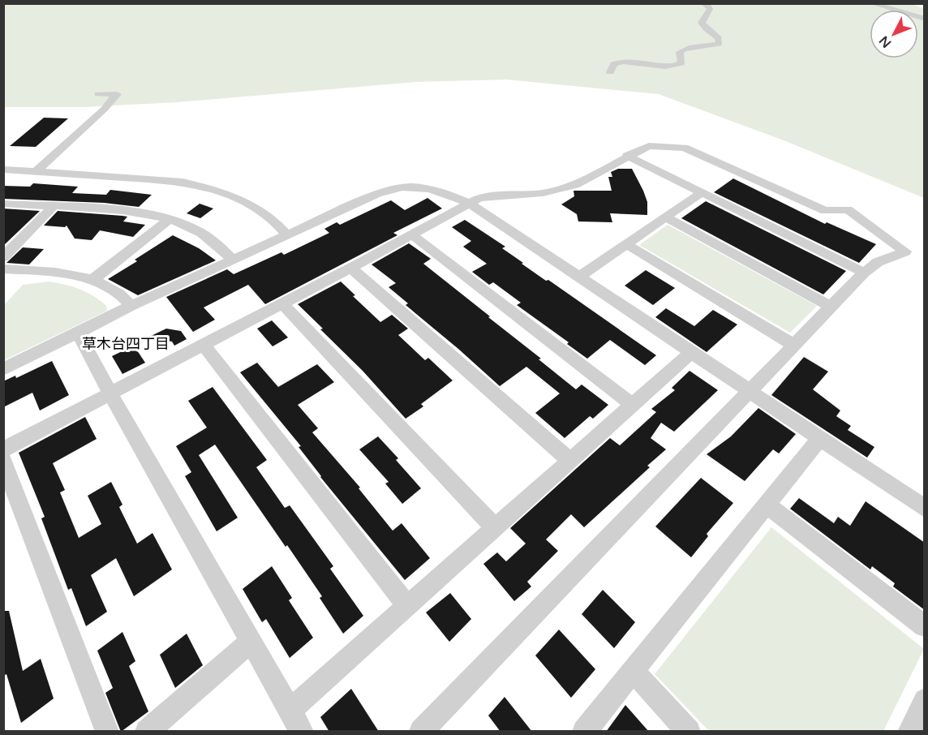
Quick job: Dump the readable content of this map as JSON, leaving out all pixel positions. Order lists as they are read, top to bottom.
{
  "districts": ["草木台四丁目"],
  "north": "bottom left"
}
